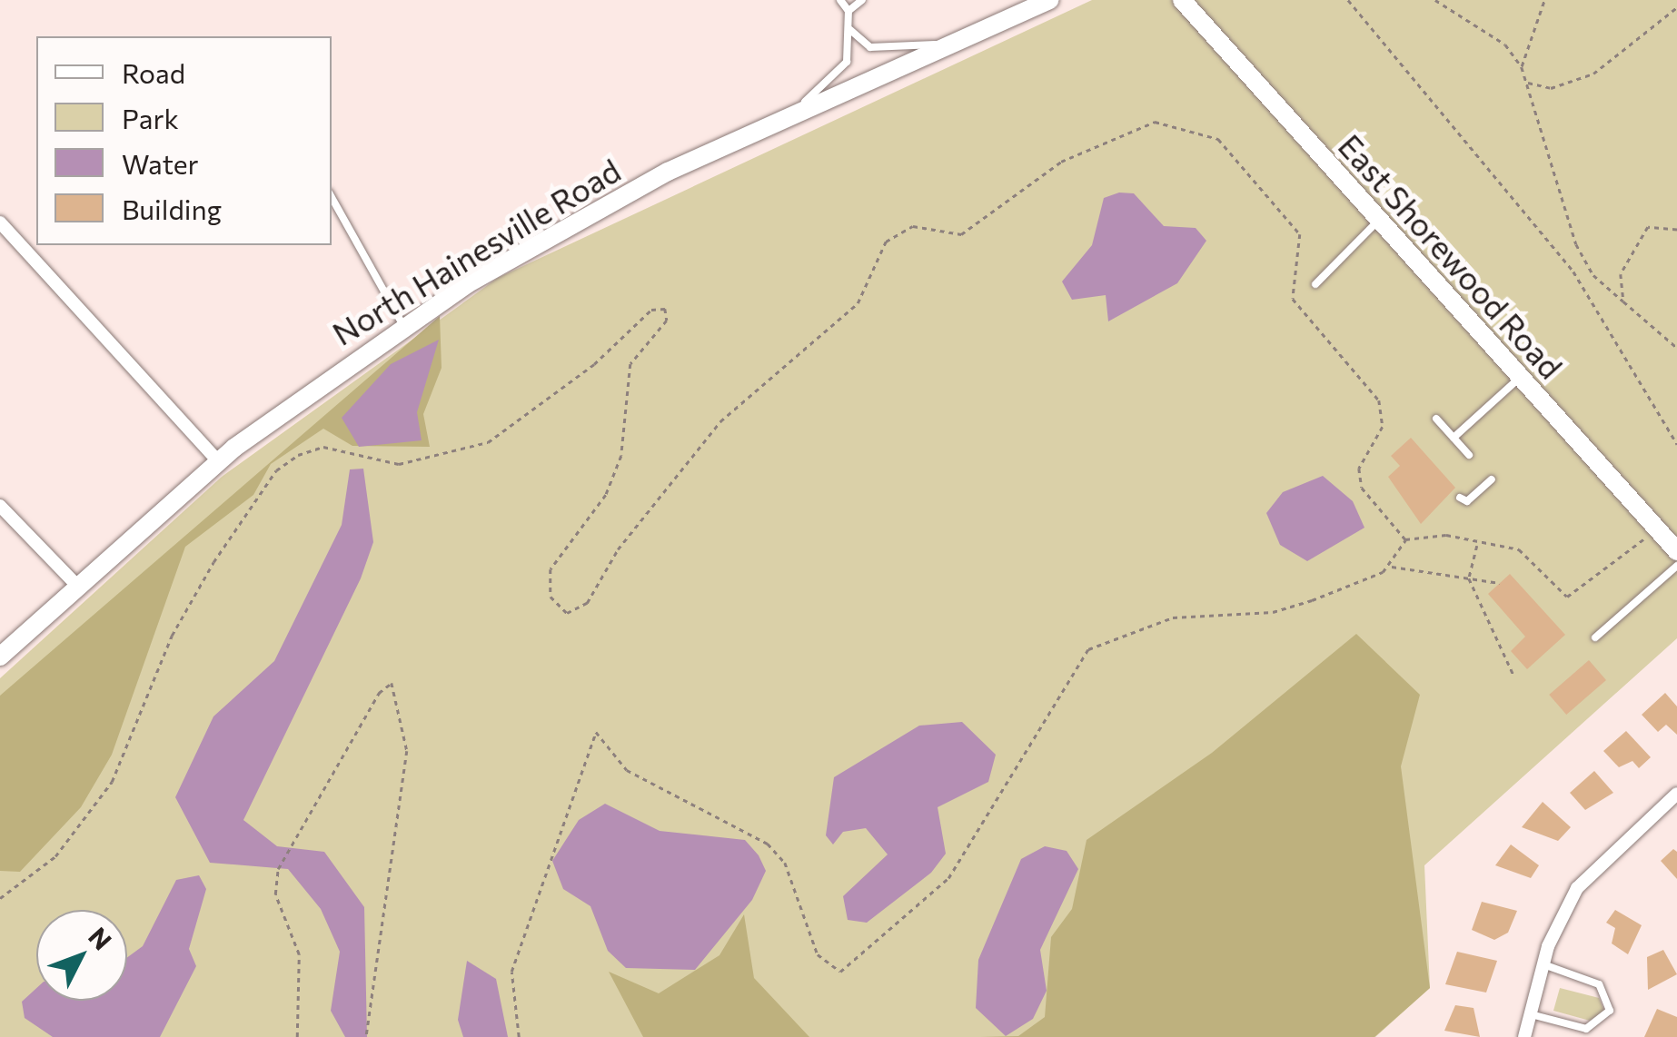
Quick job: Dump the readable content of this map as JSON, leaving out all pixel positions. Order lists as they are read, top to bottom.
{
  "streets": {
    "main road": ["North Hainesville Road", "East Shorewood Road"]
  },
  "legend": [
    "Road",
    "Park",
    "Water",
    "Building"
  ],
  "north": "top right"
}
